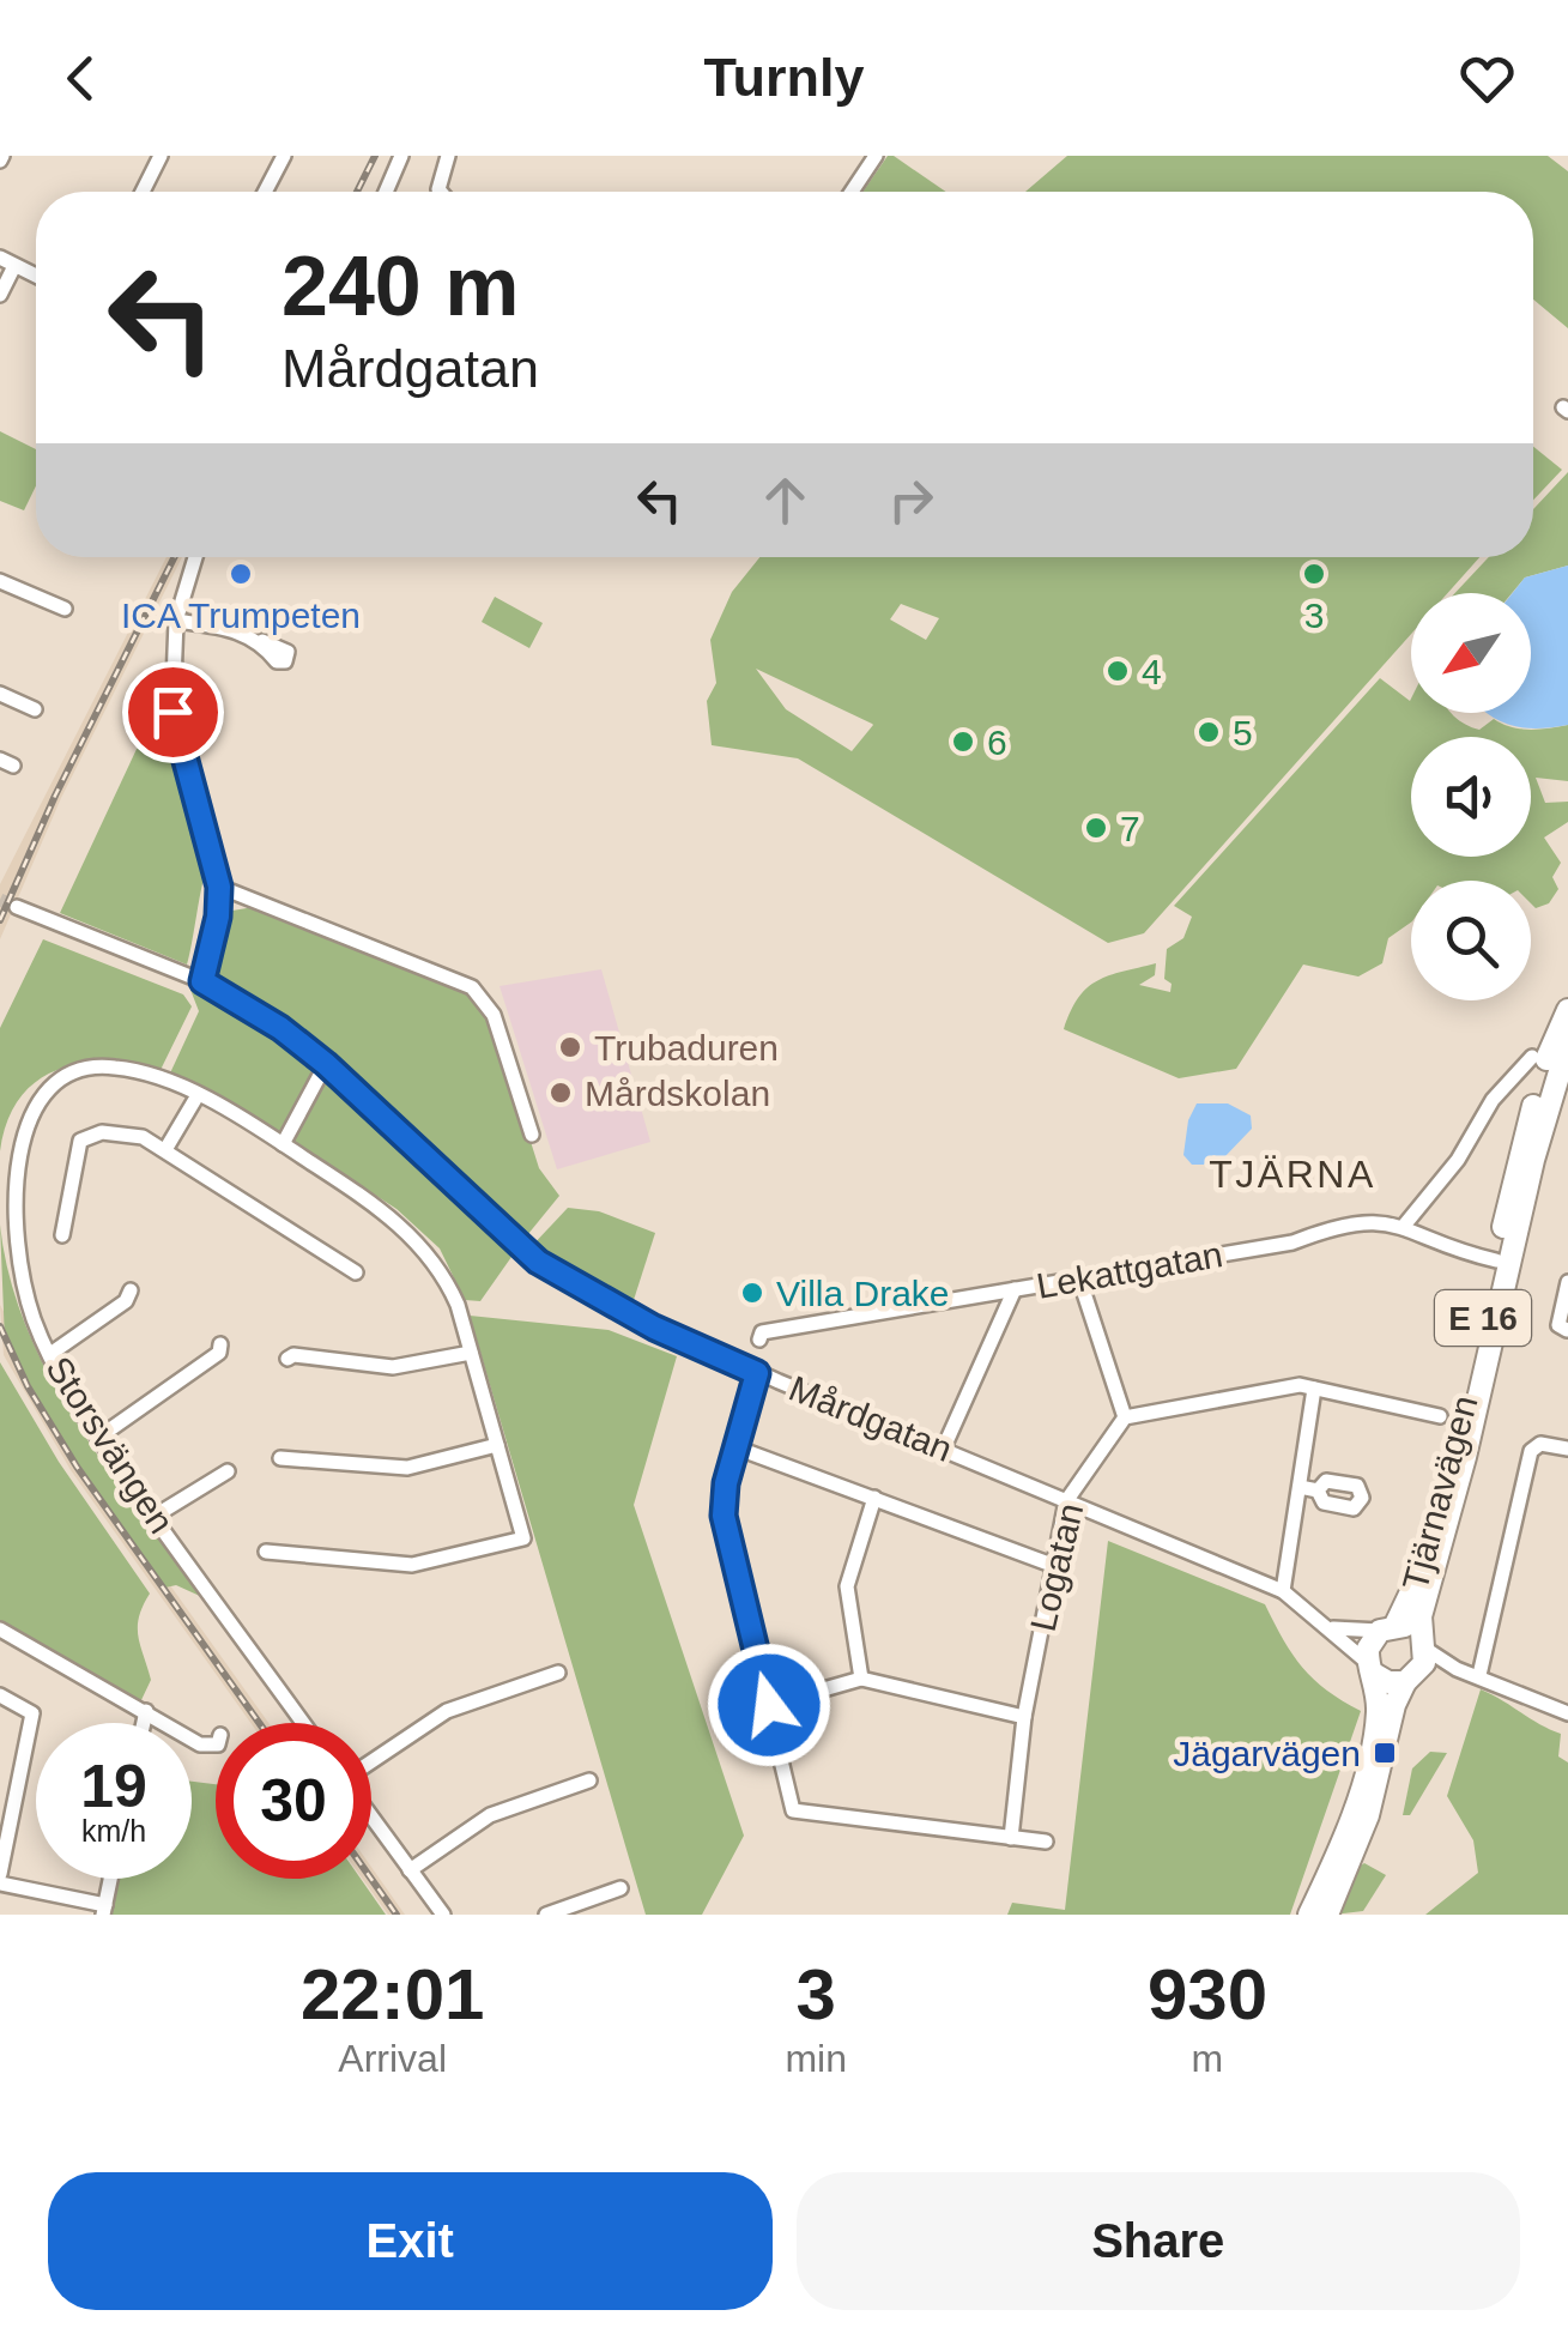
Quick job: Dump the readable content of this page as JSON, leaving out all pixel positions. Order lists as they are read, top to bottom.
{
  "streets": {
    "highway": ["E 16", "Tjärnavägen"],
    "street": [
      "Lekattgatan",
      "Mårdgatan",
      "Storsvängen",
      "Logatan"
    ]
  },
  "crossings": [
    ["Lekattgatan", "Tjärnavägen"],
    ["E 16", "Mårdgatan"],
    ["E 16", "Tjärnavägen"],
    ["Mårdgatan", "Tjärnavägen"],
    ["Mårdgatan", "Logatan"]
  ],
  "districts": ["TJÄRNA"],
  "places": {
    "other": [
      "ICA Trumpeten",
      "3",
      "4",
      "5",
      "6",
      "7",
      "Trubaduren",
      "Mårdskolan",
      "Villa Drake"
    ],
    "transit": ["Jägarvägen"]
  },
  "north": "bottom left",
  "page": {
    "header": "Turnly",
    "turn": ["240 m", "Mårdgatan"],
    "speed": "19 km/h",
    "limit": "30",
    "eta": [
      "22:01",
      "Arrival",
      "3",
      "min",
      "930",
      "m"
    ],
    "buttons": ["Exit", "Share"]
  }
}
